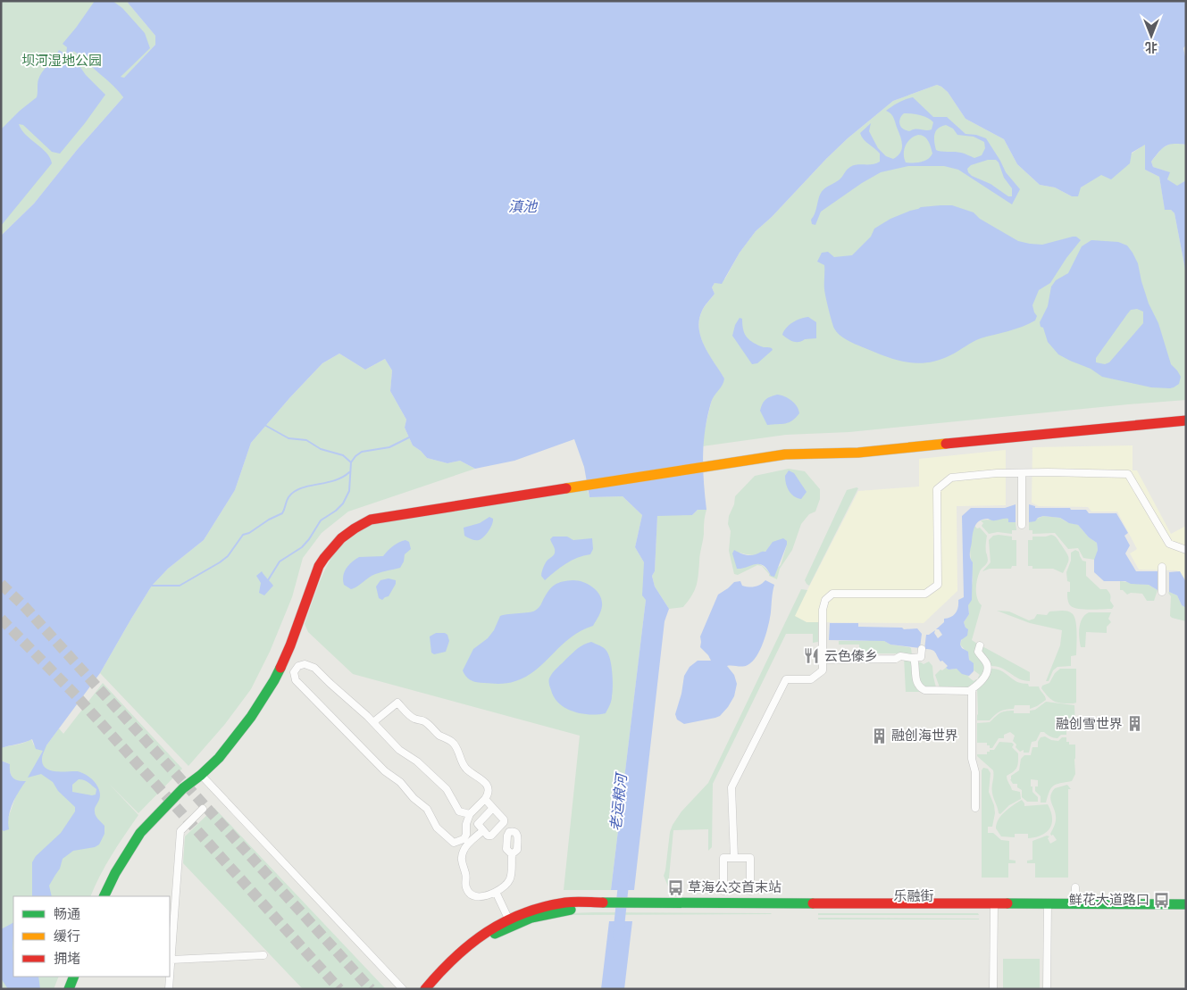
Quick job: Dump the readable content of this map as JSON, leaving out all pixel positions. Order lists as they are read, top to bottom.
{
  "streets": {
    "street": ["乐融街"]
  },
  "water": ["滇池", "老运粮河"],
  "parks": ["坝河湿地公园"],
  "places": {
    "restaurant": ["云色傣乡"],
    "building": ["融创雪世界", "融创海世界"],
    "bus stop": ["草海公交首末站", "鲜花大道路口"]
  },
  "legend": ["畅通", "缓行", "拥堵"],
  "north": "bottom"
}
